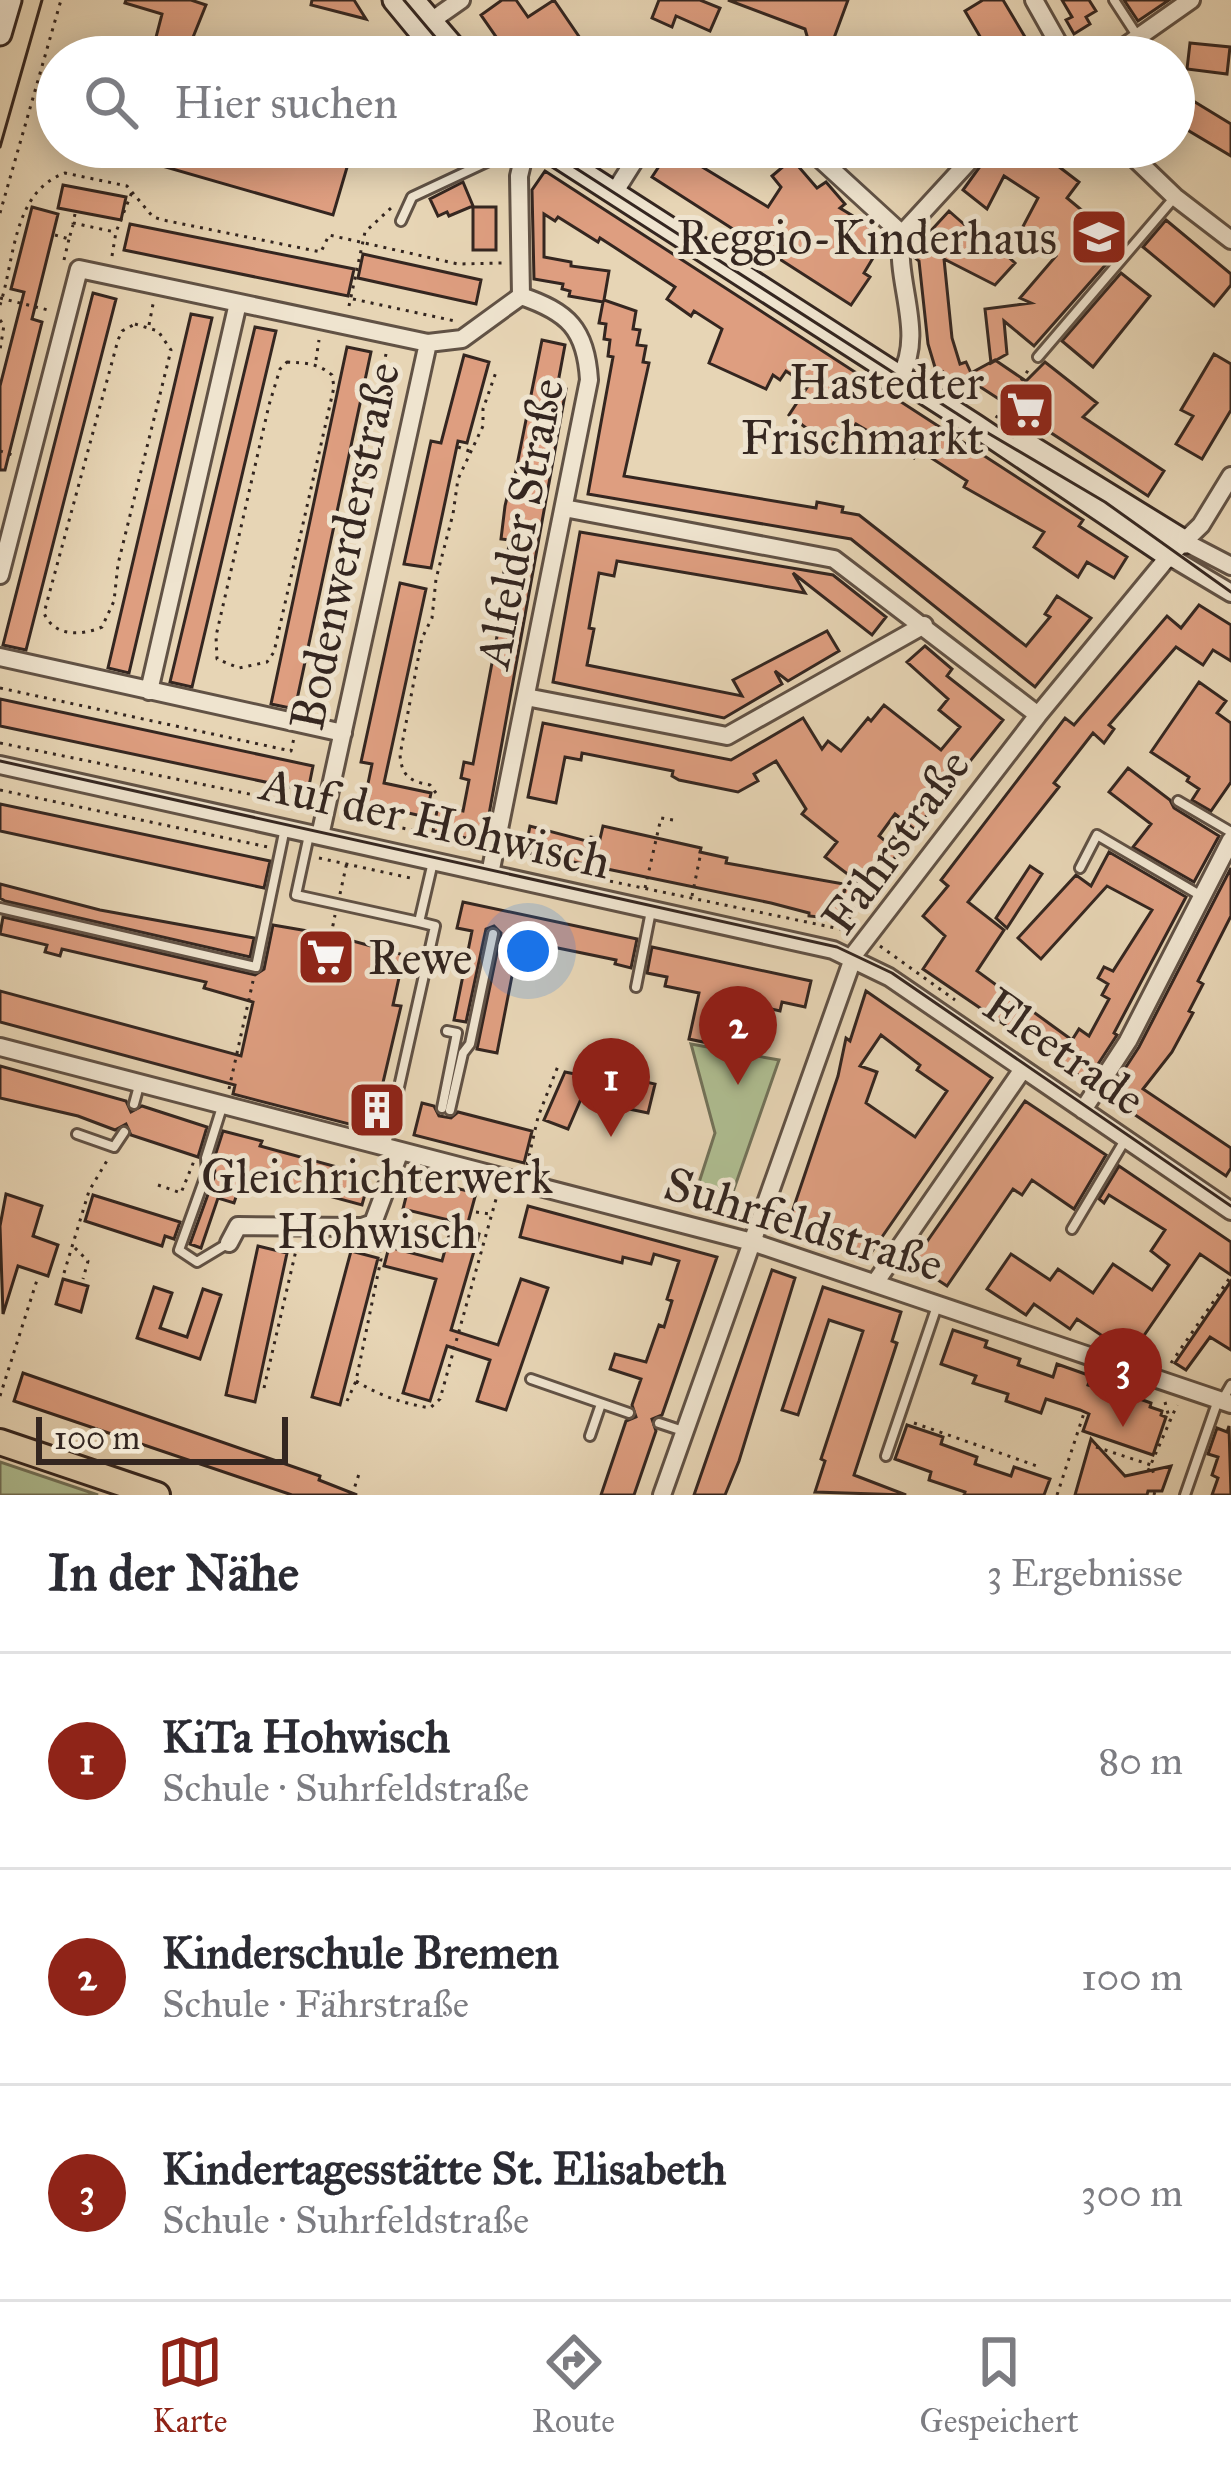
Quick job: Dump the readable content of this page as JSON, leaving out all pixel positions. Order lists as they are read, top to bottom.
{
  "streets": {
    "street": [
      "Alfelder Straße",
      "Bodenwerderstraße",
      "Auf der Hohwisch",
      "Fährstraße",
      "Fleetrade",
      "Suhrfeldstraße"
    ]
  },
  "crossings": [
    ["Alfelder Straße", "Auf der Hohwisch"],
    ["Bodenwerderstraße", "Auf der Hohwisch"],
    ["Auf der Hohwisch", "Fährstraße"],
    ["Auf der Hohwisch", "Fleetrade"],
    ["Fährstraße", "Fleetrade"],
    ["Fährstraße", "Suhrfeldstraße"]
  ],
  "places": {
    "school or university": ["Reggio-Kinderhaus"],
    "supermarket": ["Hastedter Frischmarkt", "Rewe"],
    "building": ["Gleichrichterwerk Hohwisch"]
  },
  "scale_bar": "100 m",
  "page": {
    "search": "Hier suchen",
    "pins": ["2", "1", "3"],
    "scale": "100 m",
    "heading": ["In der Nähe", "3 Ergebnisse"],
    "list": [
      {
        "mark": "1",
        "name": "KiTa Hohwisch",
        "note": "Schule · Suhrfeldstraße",
        "value": "80 m"
      },
      {
        "mark": "2",
        "name": "Kinderschule Bremen",
        "note": "Schule · Fährstraße",
        "value": "100 m"
      },
      {
        "mark": "3",
        "name": "Kindertagesstätte St. Elisabeth",
        "note": "Schule · Suhrfeldstraße",
        "value": "300 m"
      }
    ],
    "nav": ["Karte", "Route", "Gespeichert"]
  }
}
